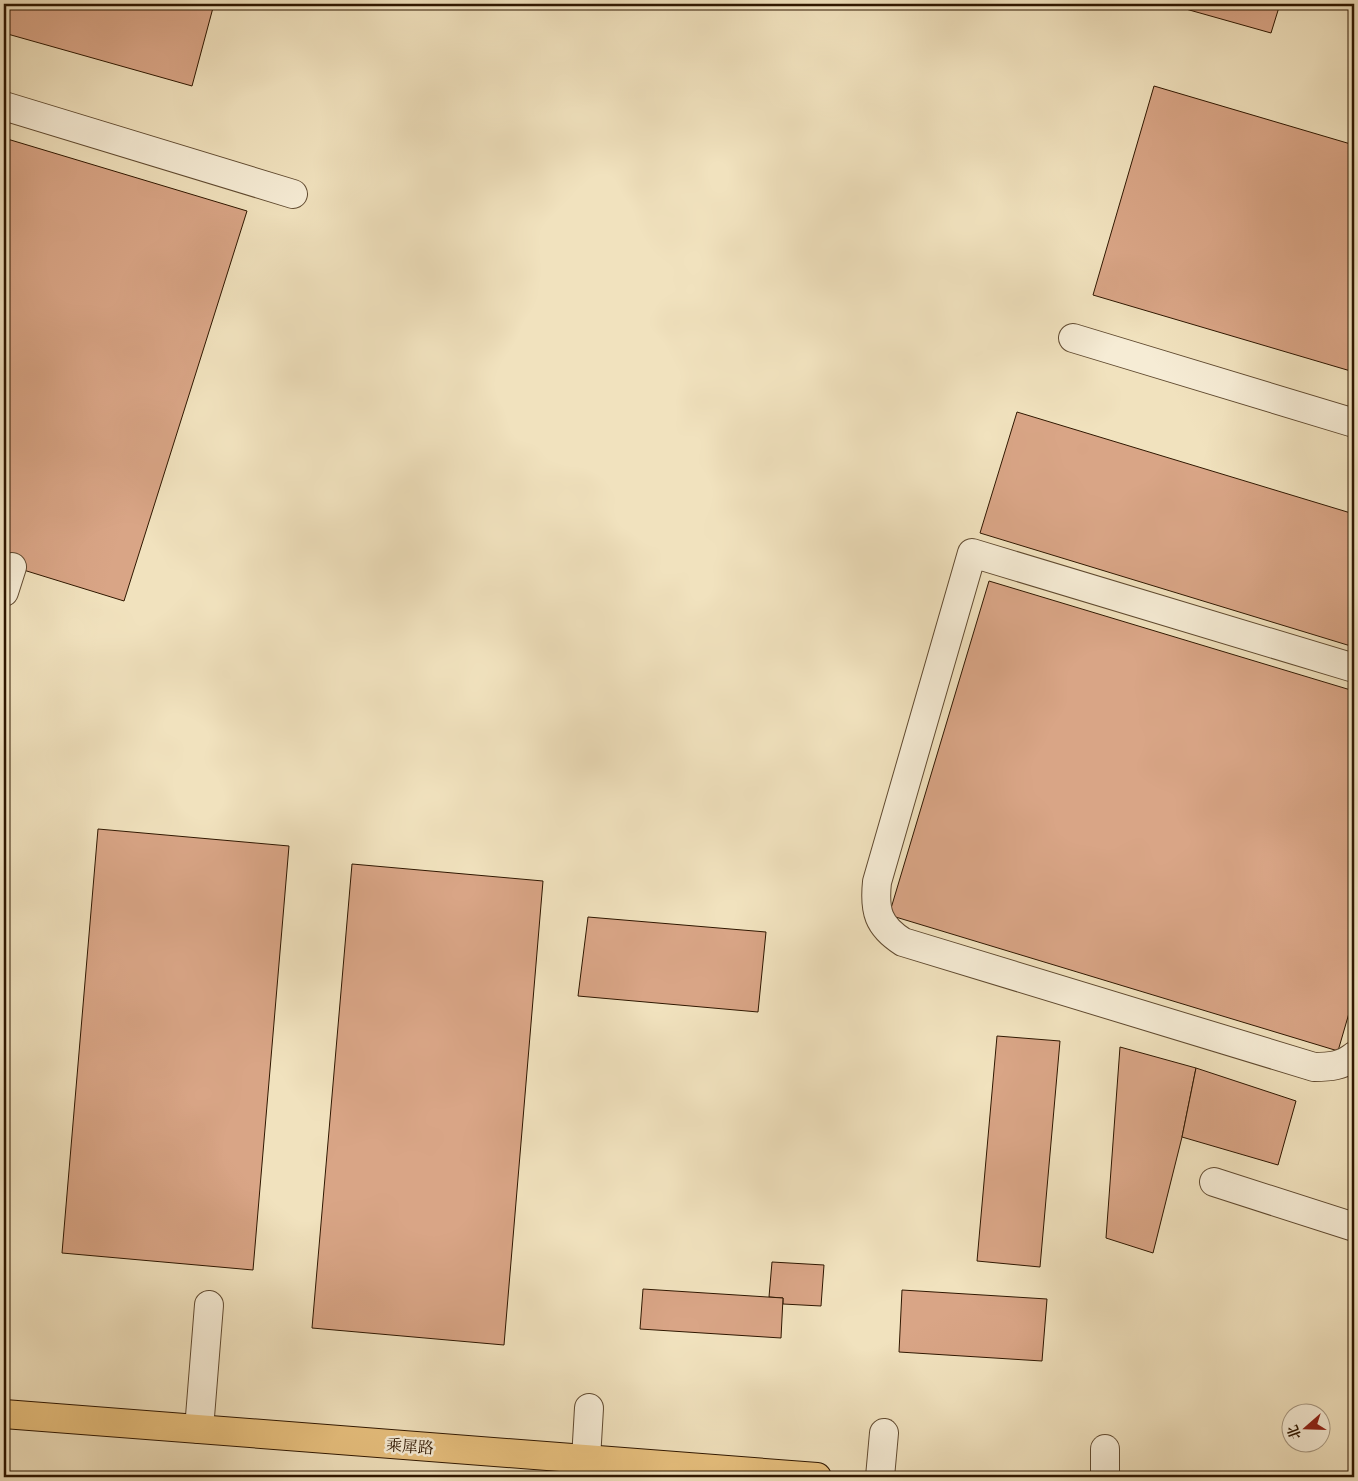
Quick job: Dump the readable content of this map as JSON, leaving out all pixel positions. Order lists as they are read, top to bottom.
{
  "streets": {
    "main road": ["乘犀路"]
  },
  "north": "left"
}
